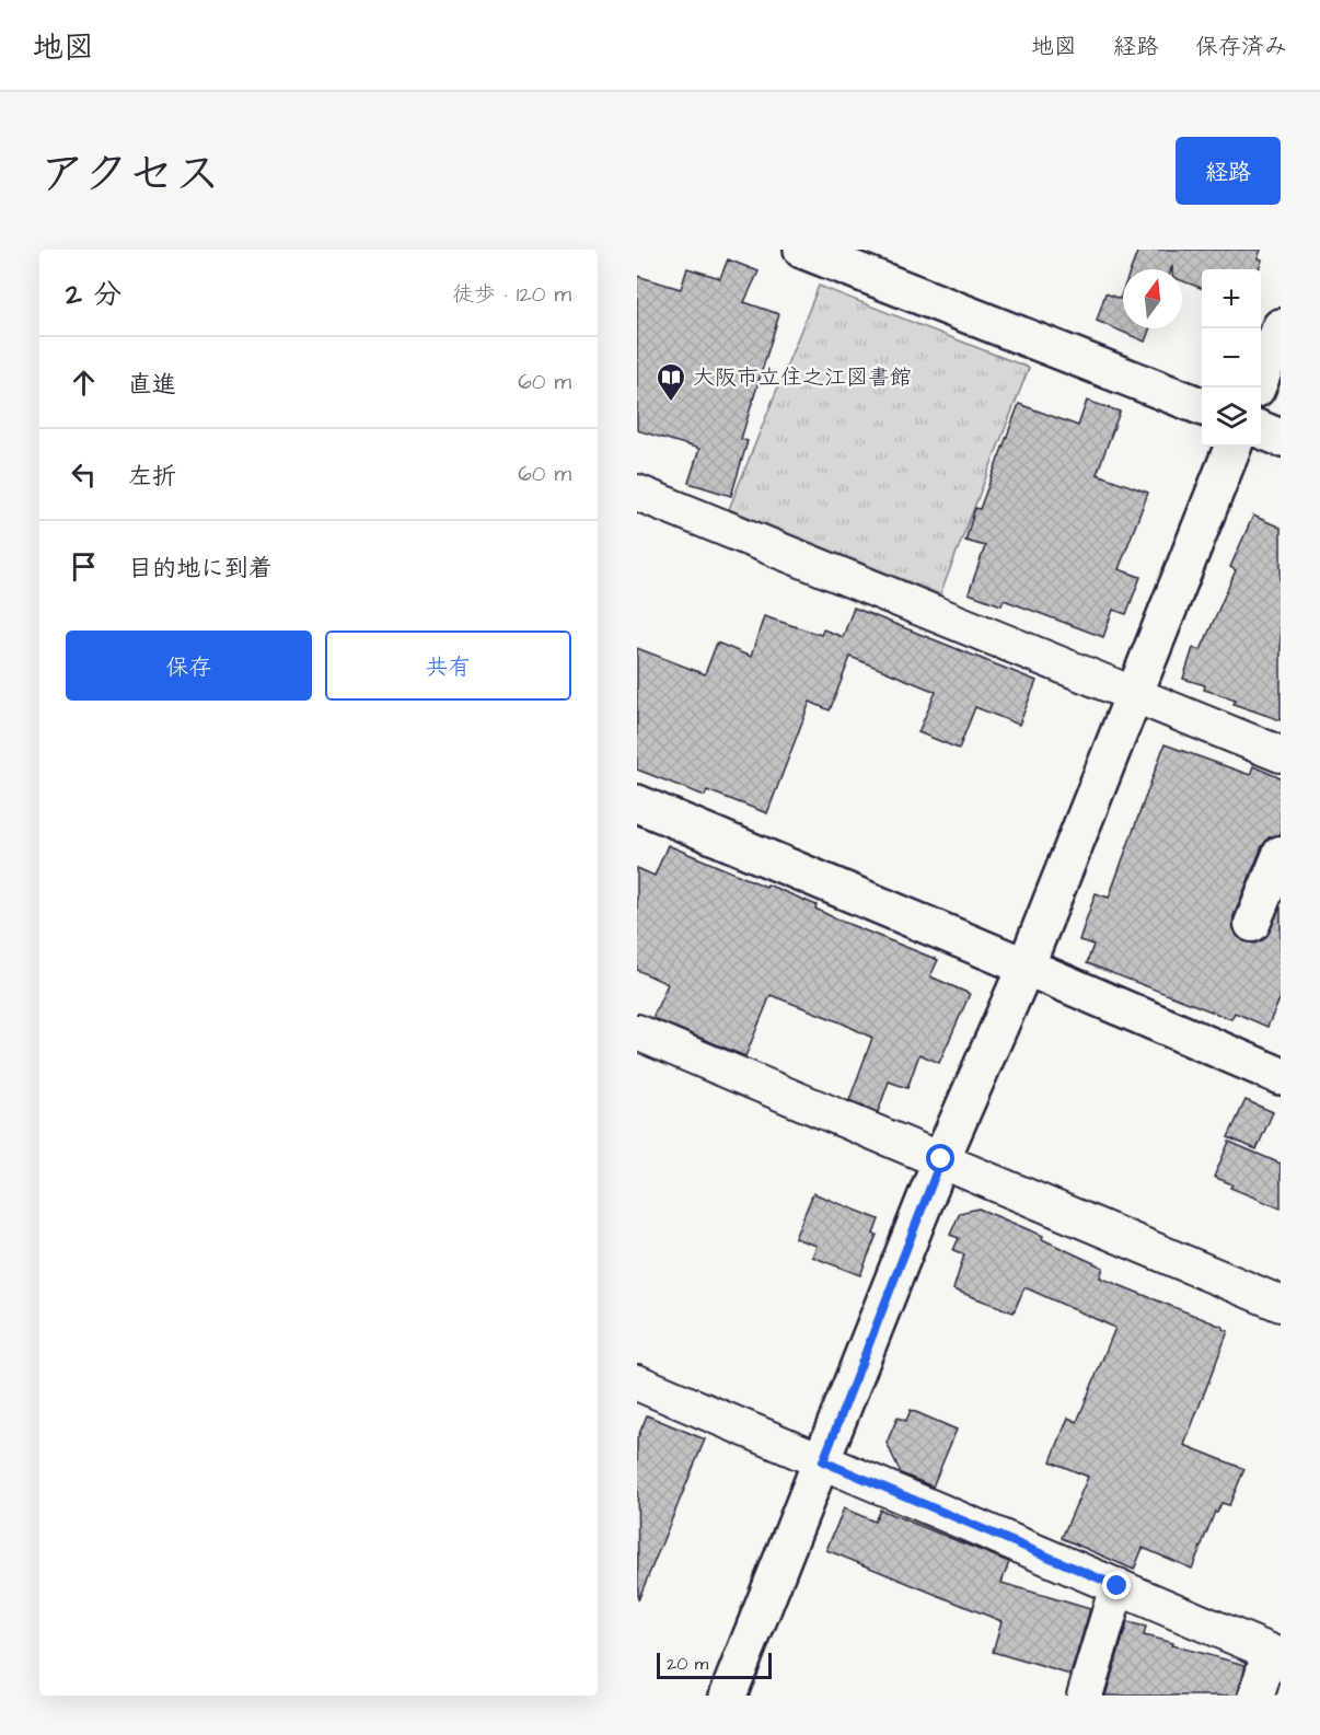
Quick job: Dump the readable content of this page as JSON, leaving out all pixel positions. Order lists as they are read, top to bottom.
{
  "places": {
    "library": ["大阪市立住之江図書館"]
  },
  "scale_bar": "20 m",
  "north": "top",
  "page": {
    "header": "地図",
    "nav": ["地図", "経路", "保存済み"],
    "title": "アクセス",
    "buttons": [
      "経路",
      ["保存", "共有"]
    ],
    "heading": ["2 分", "徒歩 · 120 m"],
    "map_buttons": ["+", "−"],
    "list": [
      ["直進", "60 m"],
      ["左折", "60 m"],
      "目的地に到着"
    ],
    "scale": "20 m"
  }
}
